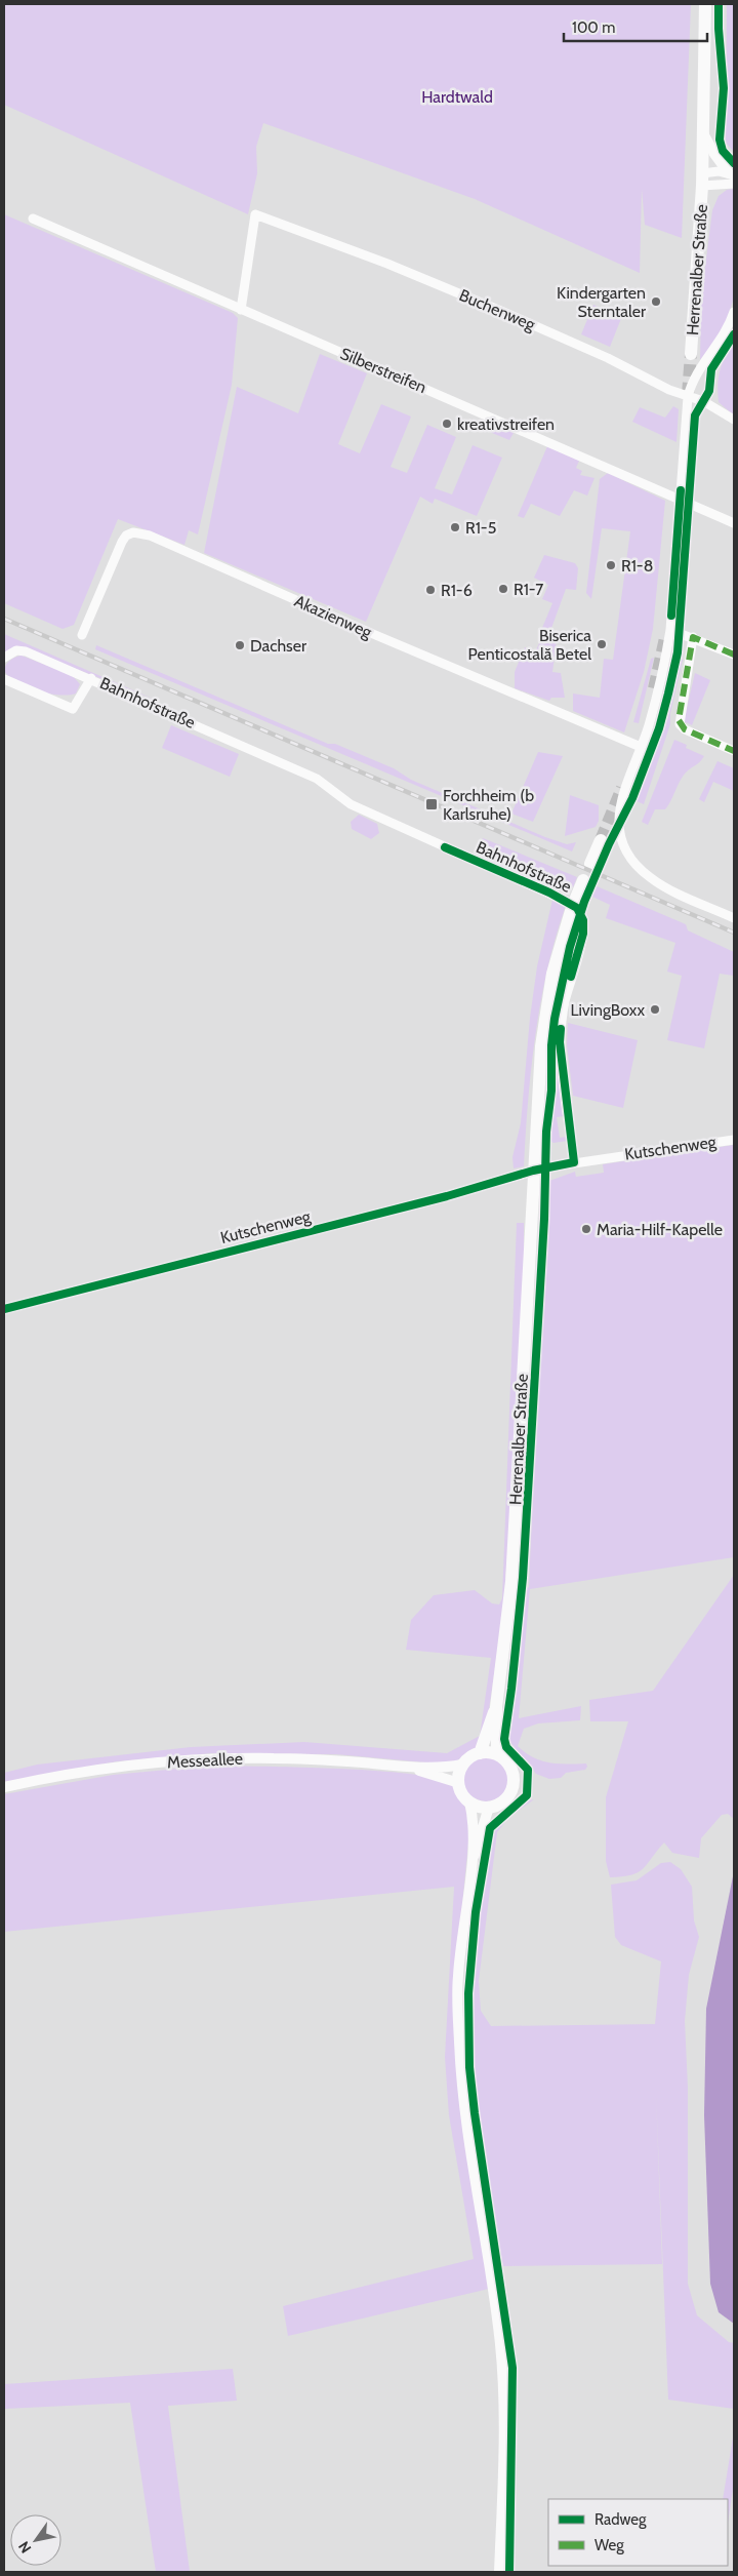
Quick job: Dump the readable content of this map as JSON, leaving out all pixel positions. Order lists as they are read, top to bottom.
{
  "streets": {
    "main road": ["Herrenalber Straße"],
    "street": [
      "Buchenweg",
      "Silberstreifen",
      "Akazienweg",
      "Bahnhofstraße",
      "Kutschenweg",
      "Messeallee"
    ]
  },
  "crossings": [
    ["Herrenalber Straße", "Buchenweg"],
    ["Herrenalber Straße", "Silberstreifen"],
    ["Herrenalber Straße", "Akazienweg"],
    ["Herrenalber Straße", "Bahnhofstraße"],
    ["Herrenalber Straße", "Kutschenweg"],
    ["Herrenalber Straße", "Messeallee"],
    ["Buchenweg", "Silberstreifen"],
    ["Bahnhofstraße", "Kutschenweg"]
  ],
  "parks": ["Hardtwald"],
  "places": {
    "other": [
      "Kindergarten Sterntaler",
      "kreativstreifen",
      "R1-5",
      "R1-8",
      "R1-7",
      "R1-6",
      "Biserica Penticostală Betel",
      "Dachser",
      "LivingBoxx",
      "Maria-Hilf-Kapelle"
    ],
    "transit": ["Forchheim (b Karlsruhe)"]
  },
  "legend": ["Radweg", "Weg"],
  "scale_bar": "100 m",
  "north": "bottom left"
}
